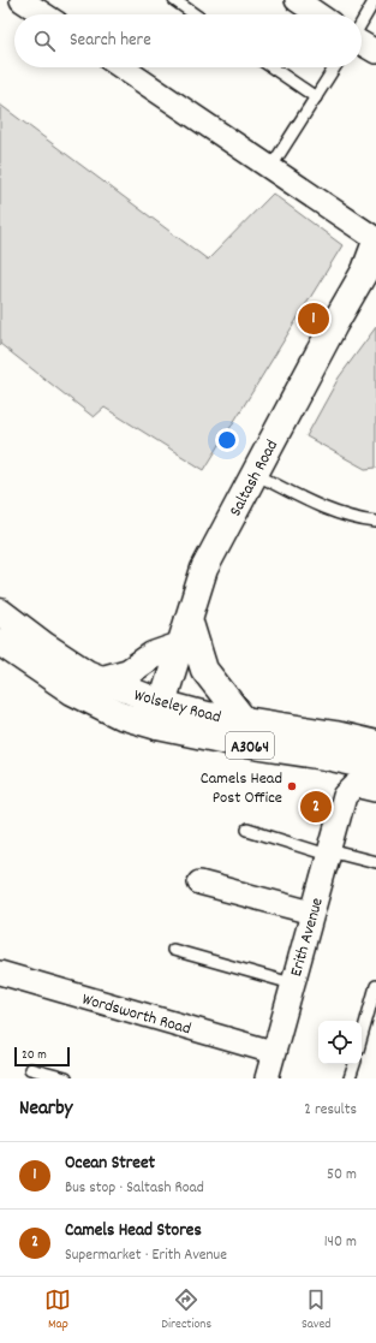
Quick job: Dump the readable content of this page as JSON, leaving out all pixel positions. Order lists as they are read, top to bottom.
{
  "streets": {
    "main road": ["Saltash Road", "Wolseley Road", "A3064"],
    "street": ["Erith Avenue", "Wordsworth Road"]
  },
  "crossings": [
    ["Saltash Road", "Wolseley Road"],
    ["Erith Avenue", "Wordsworth Road"]
  ],
  "places": ["Camels Head Post Office"],
  "scale_bar": "20 m",
  "page": {
    "search": "Search here",
    "pins": ["1", "2"],
    "scale": "20 m",
    "heading": ["Nearby", "2 results"],
    "list": [
      {
        "mark": "1",
        "name": "Ocean Street",
        "note": "Bus stop · Saltash Road",
        "value": "50 m"
      },
      {
        "mark": "2",
        "name": "Camels Head Stores",
        "note": "Supermarket · Erith Avenue",
        "value": "140 m"
      }
    ],
    "nav": ["Map", "Directions", "Saved"]
  }
}
